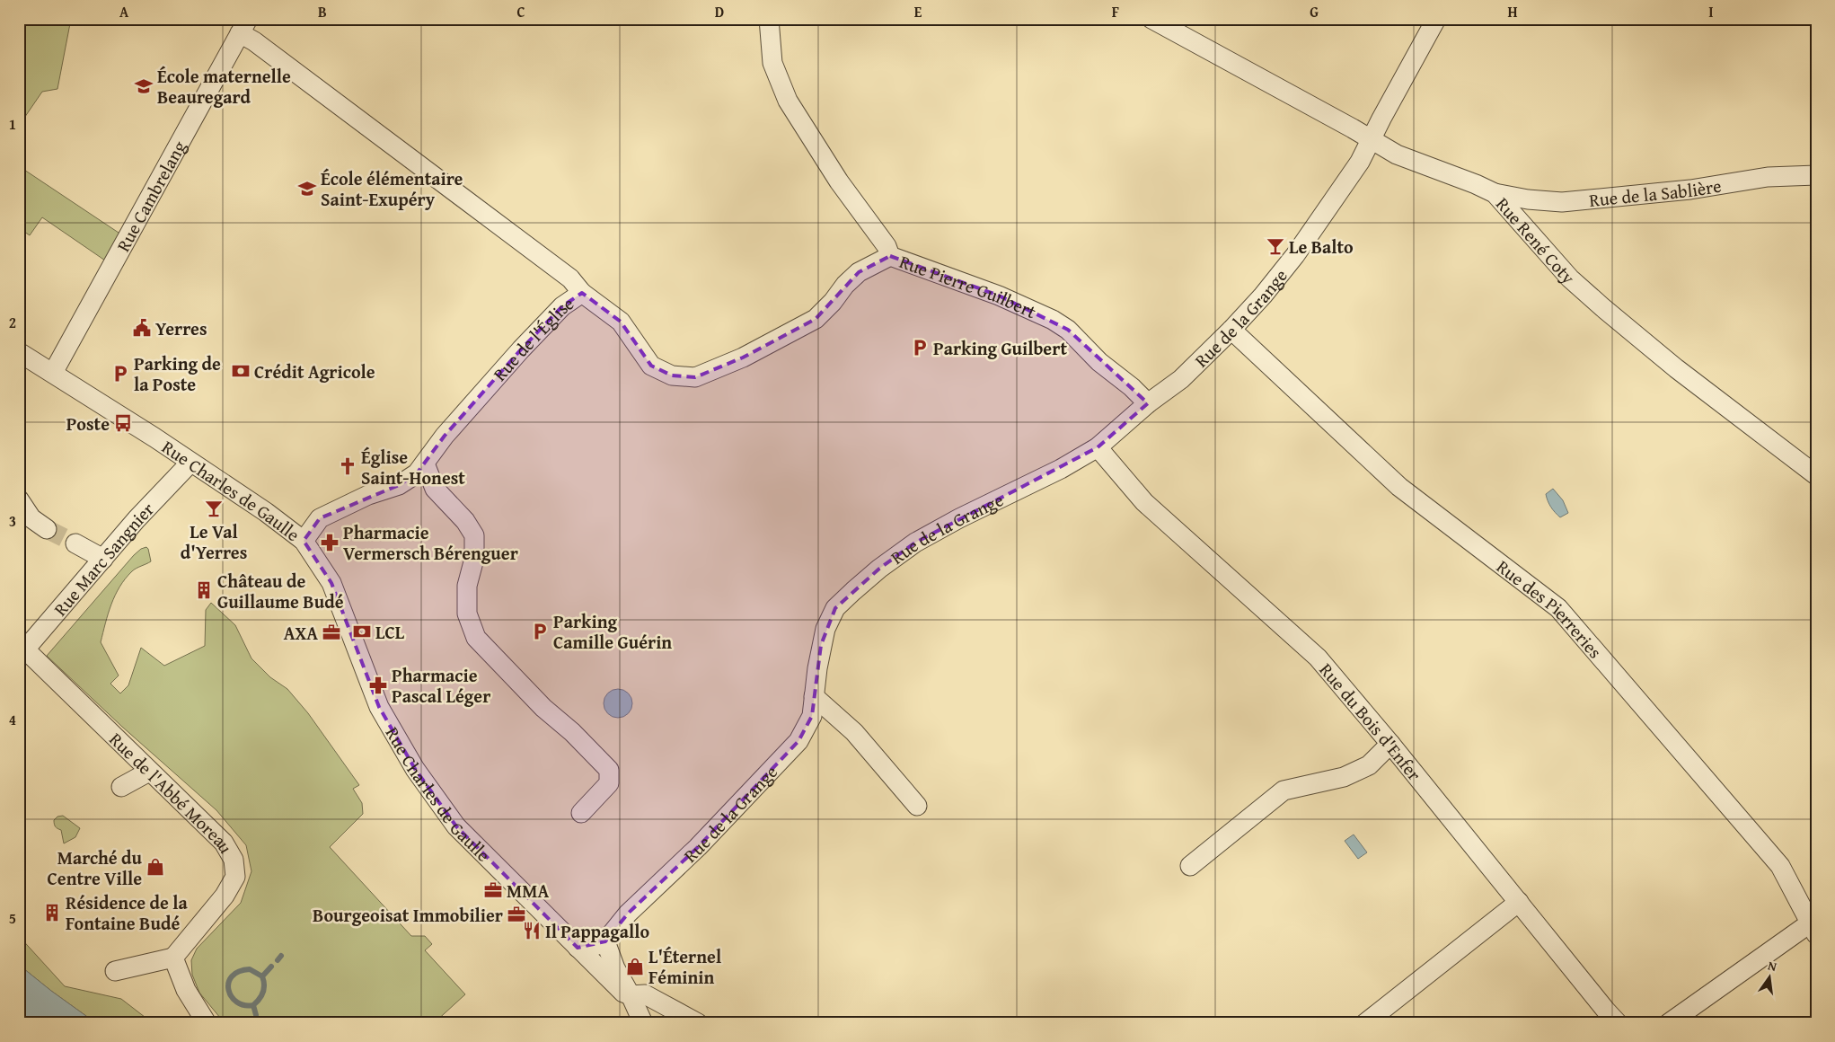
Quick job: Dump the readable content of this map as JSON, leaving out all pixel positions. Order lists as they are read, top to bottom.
{
  "streets": {
    "street": [
      "Rue de la Sablière",
      "Rue Cambrelang",
      "Rue René Coty",
      "Rue Pierre Guilbert",
      "Rue de la Grange",
      "Rue de l'Église",
      "Rue Charles de Gaulle",
      "Rue Marc Sangnier",
      "Rue des Pierreries",
      "Rue du Bois d'Enfer",
      "Rue de l'Abbé Moreau"
    ]
  },
  "crossings": [
    ["Rue de la Sablière", "Rue René Coty"],
    ["Rue Cambrelang", "Rue Charles de Gaulle"],
    ["Rue René Coty", "Rue de la Grange"],
    ["Rue Pierre Guilbert", "Rue de la Grange"],
    ["Rue Pierre Guilbert", "Rue de l'Église"],
    ["Rue de la Grange", "Rue des Pierreries"],
    ["Rue de la Grange", "Rue du Bois d'Enfer"],
    ["Rue de l'Église", "Rue Charles de Gaulle"],
    ["Rue Charles de Gaulle", "Rue Marc Sangnier"],
    ["Rue Marc Sangnier", "Rue de l'Abbé Moreau"]
  ],
  "places": {
    "school or university": ["École maternelle Beauregard", "École élémentaire Saint-Exupéry"],
    "bar": ["Le Balto", "Le Val d'Yerres"],
    "public building": ["Yerres"],
    "parking": ["Parking Guilbert", "Parking de la Poste", "Parking Camille Guérin"],
    "bank": ["Crédit Agricole", "LCL"],
    "bus stop": ["Poste"],
    "church": ["Église Saint-Honest"],
    "pharmacy": ["Pharmacie Vermersch Bérenguer", "Pharmacie Pascal Léger"],
    "building": ["Château de Guillaume Budé", "Résidence de la Fontaine Budé"],
    "office": ["AXA", "MMA", "Bourgeoisat Immobilier"],
    "shop": ["Marché du Centre Ville", "L'Éternel Féminin"],
    "restaurant": ["Il Pappagallo"]
  },
  "north": "top",
  "grid": {
    "columns": [
      "A",
      "B",
      "C",
      "D",
      "E",
      "F",
      "G",
      "H",
      "I"
    ],
    "rows": [
      "1",
      "2",
      "3",
      "4",
      "5"
    ]
  }
}
